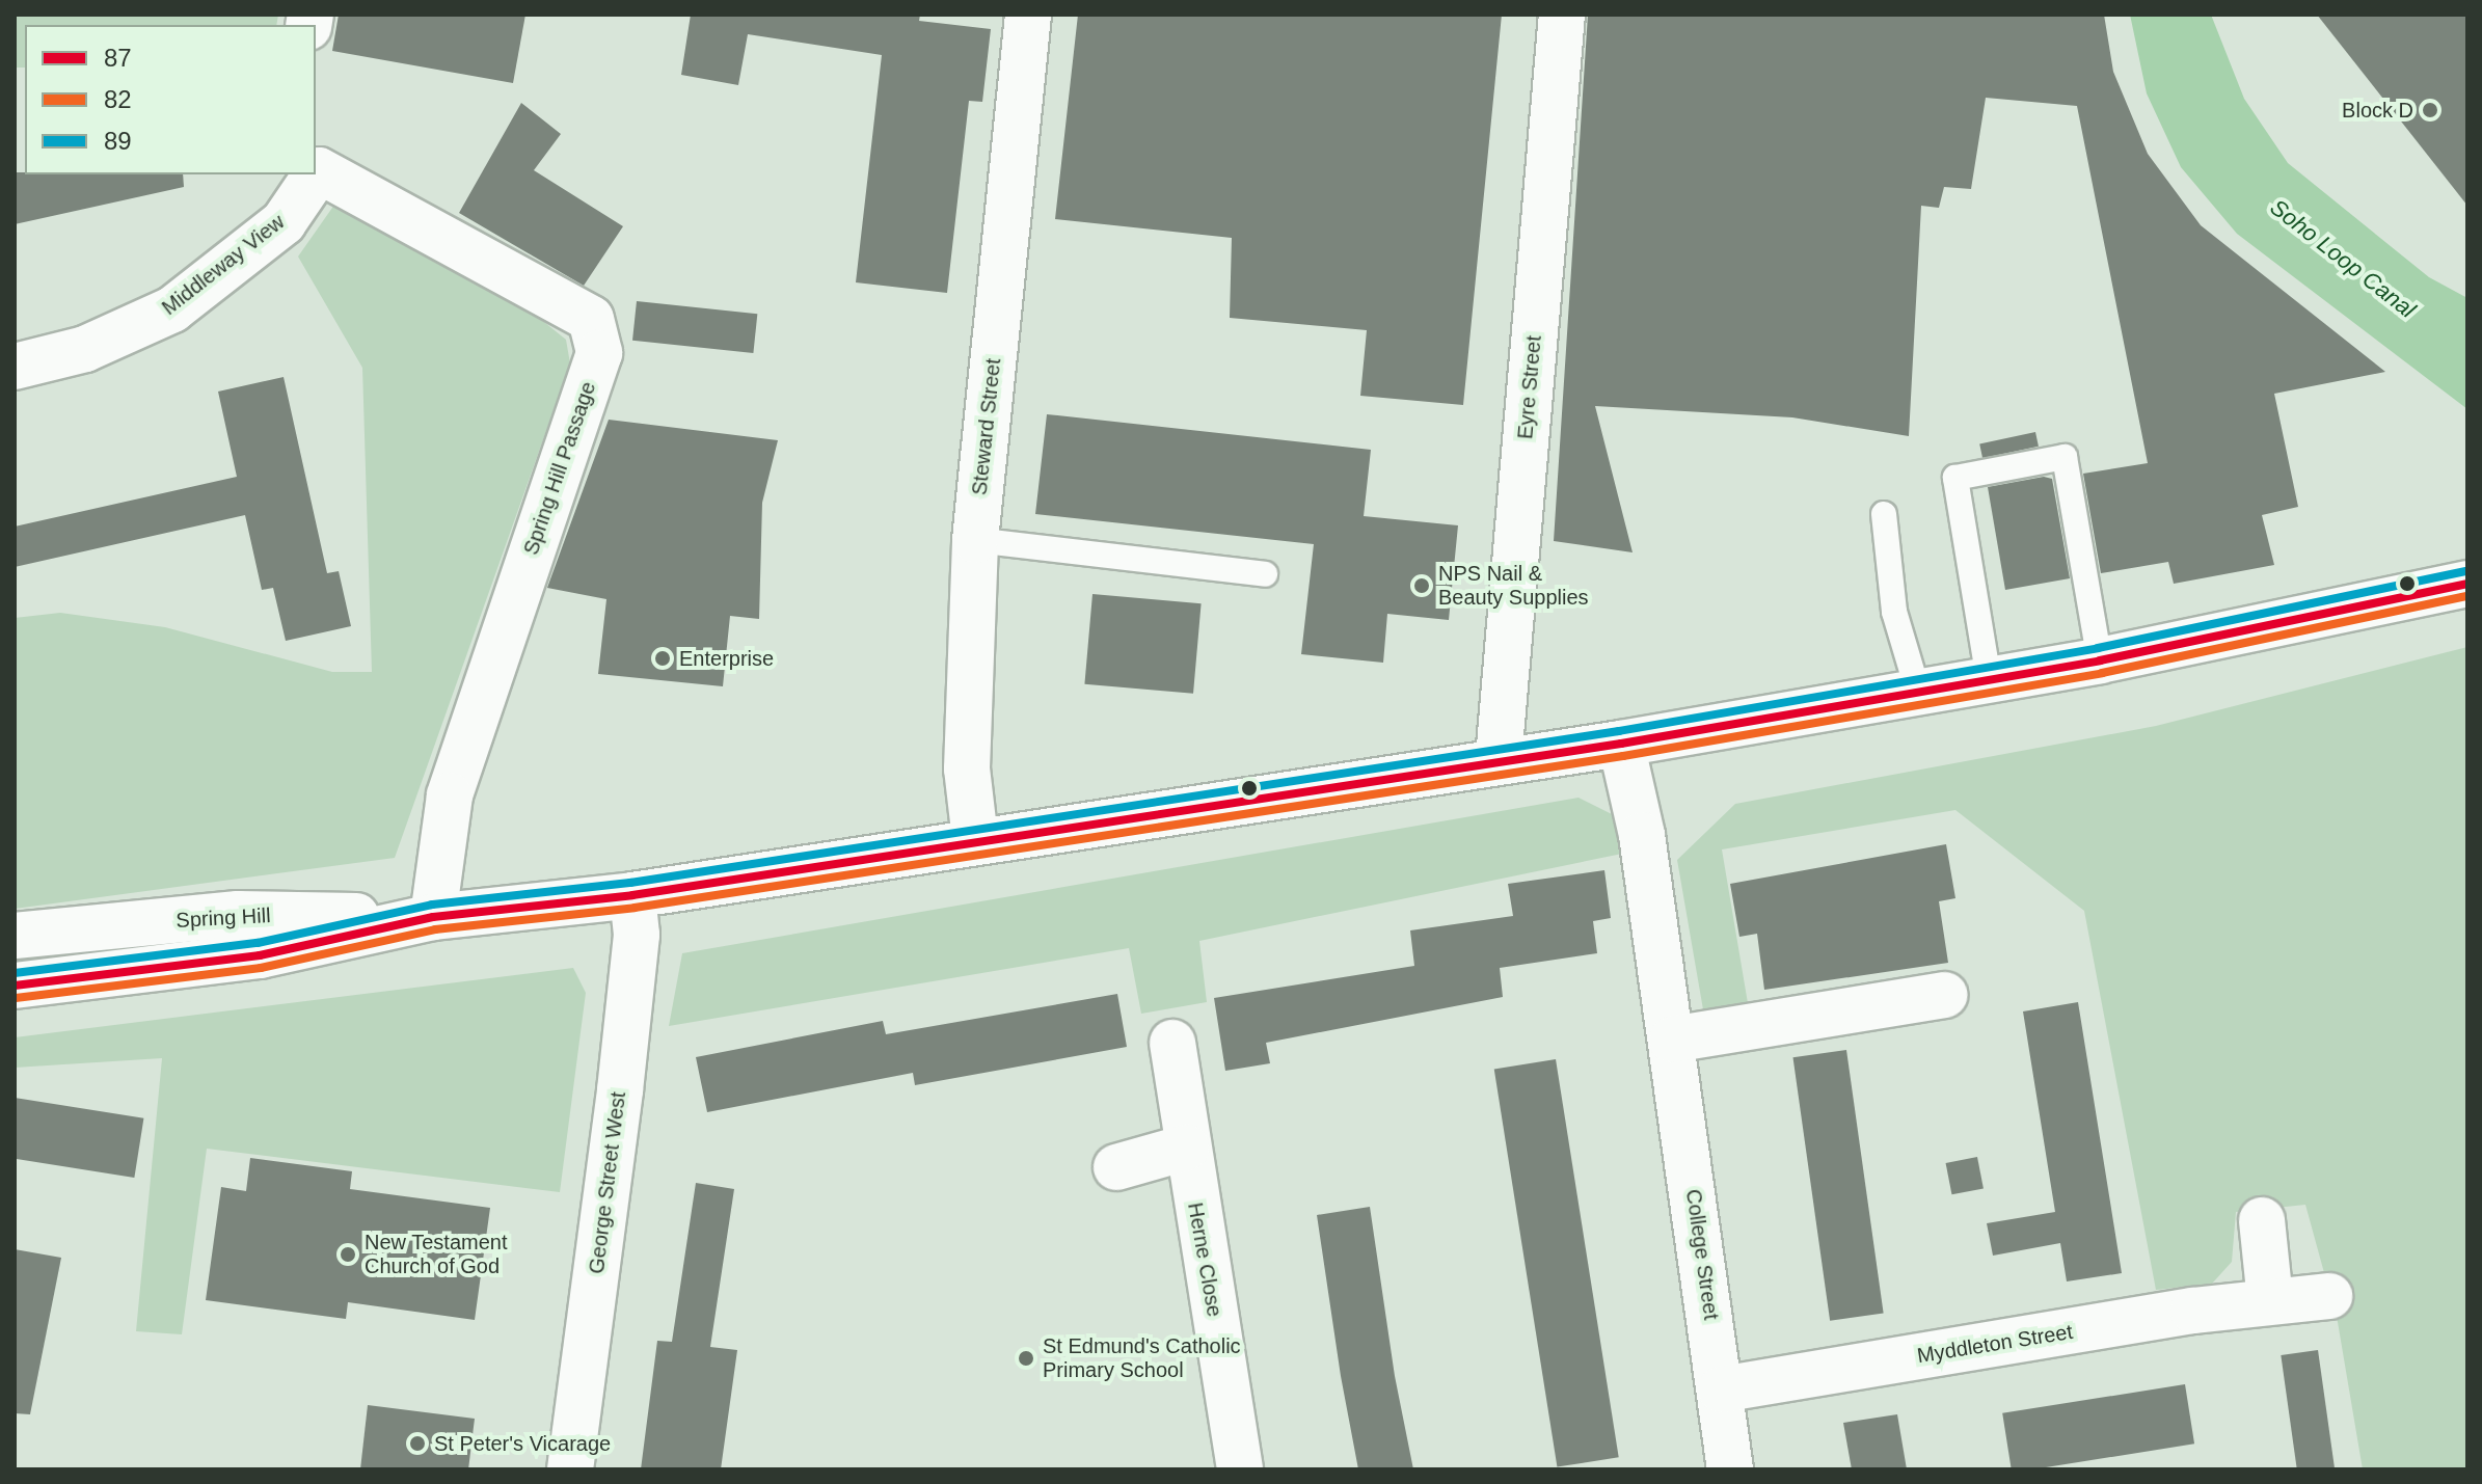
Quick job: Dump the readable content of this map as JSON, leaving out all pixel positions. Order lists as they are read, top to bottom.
{
  "streets": {
    "street": [
      "Middleway View",
      "Eyre Street",
      "Steward Street",
      "Spring Hill Passage",
      "Spring Hill",
      "George Street West",
      "College Street",
      "Herne Close",
      "Myddleton Street"
    ]
  },
  "crossings": [
    ["Eyre Street", "Spring Hill"],
    ["Steward Street", "Spring Hill"],
    ["Spring Hill Passage", "Spring Hill"],
    ["Spring Hill", "George Street West"],
    ["Spring Hill", "College Street"],
    ["College Street", "Myddleton Street"]
  ],
  "water": ["Soho Loop Canal"],
  "places": [
    "Block D",
    "NPS Nail & Beauty Supplies",
    "Enterprise",
    "New Testament Church of God",
    "St Edmund's Catholic Primary School",
    "St Peter's Vicarage"
  ],
  "lines": ["transit line 89", "transit line 87", "transit line 82"],
  "legend": ["87", "82", "89"]
}
